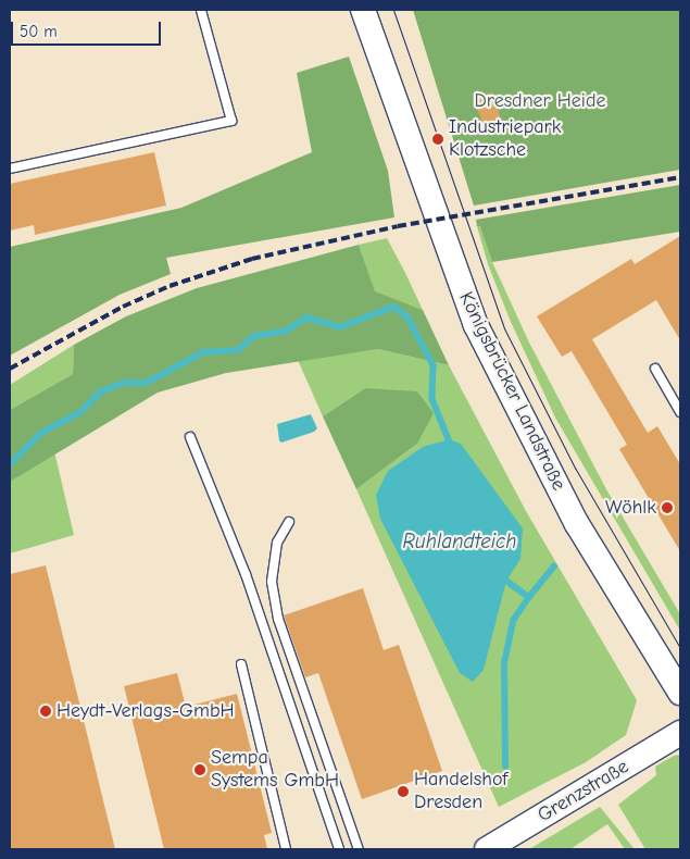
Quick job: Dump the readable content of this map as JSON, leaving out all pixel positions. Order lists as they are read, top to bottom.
{
  "streets": {
    "main road": ["Königsbrücker Landstraße", "Grenzstraße"]
  },
  "water": ["Ruhlandteich"],
  "parks": ["Dresdner Heide"],
  "places": [
    "Industriepark Klotzsche",
    "Wöhlk",
    "Heydt-Verlags-GmbH",
    "Sempa Systems GmbH",
    "Handelshof Dresden"
  ],
  "scale_bar": "50 m"
}
